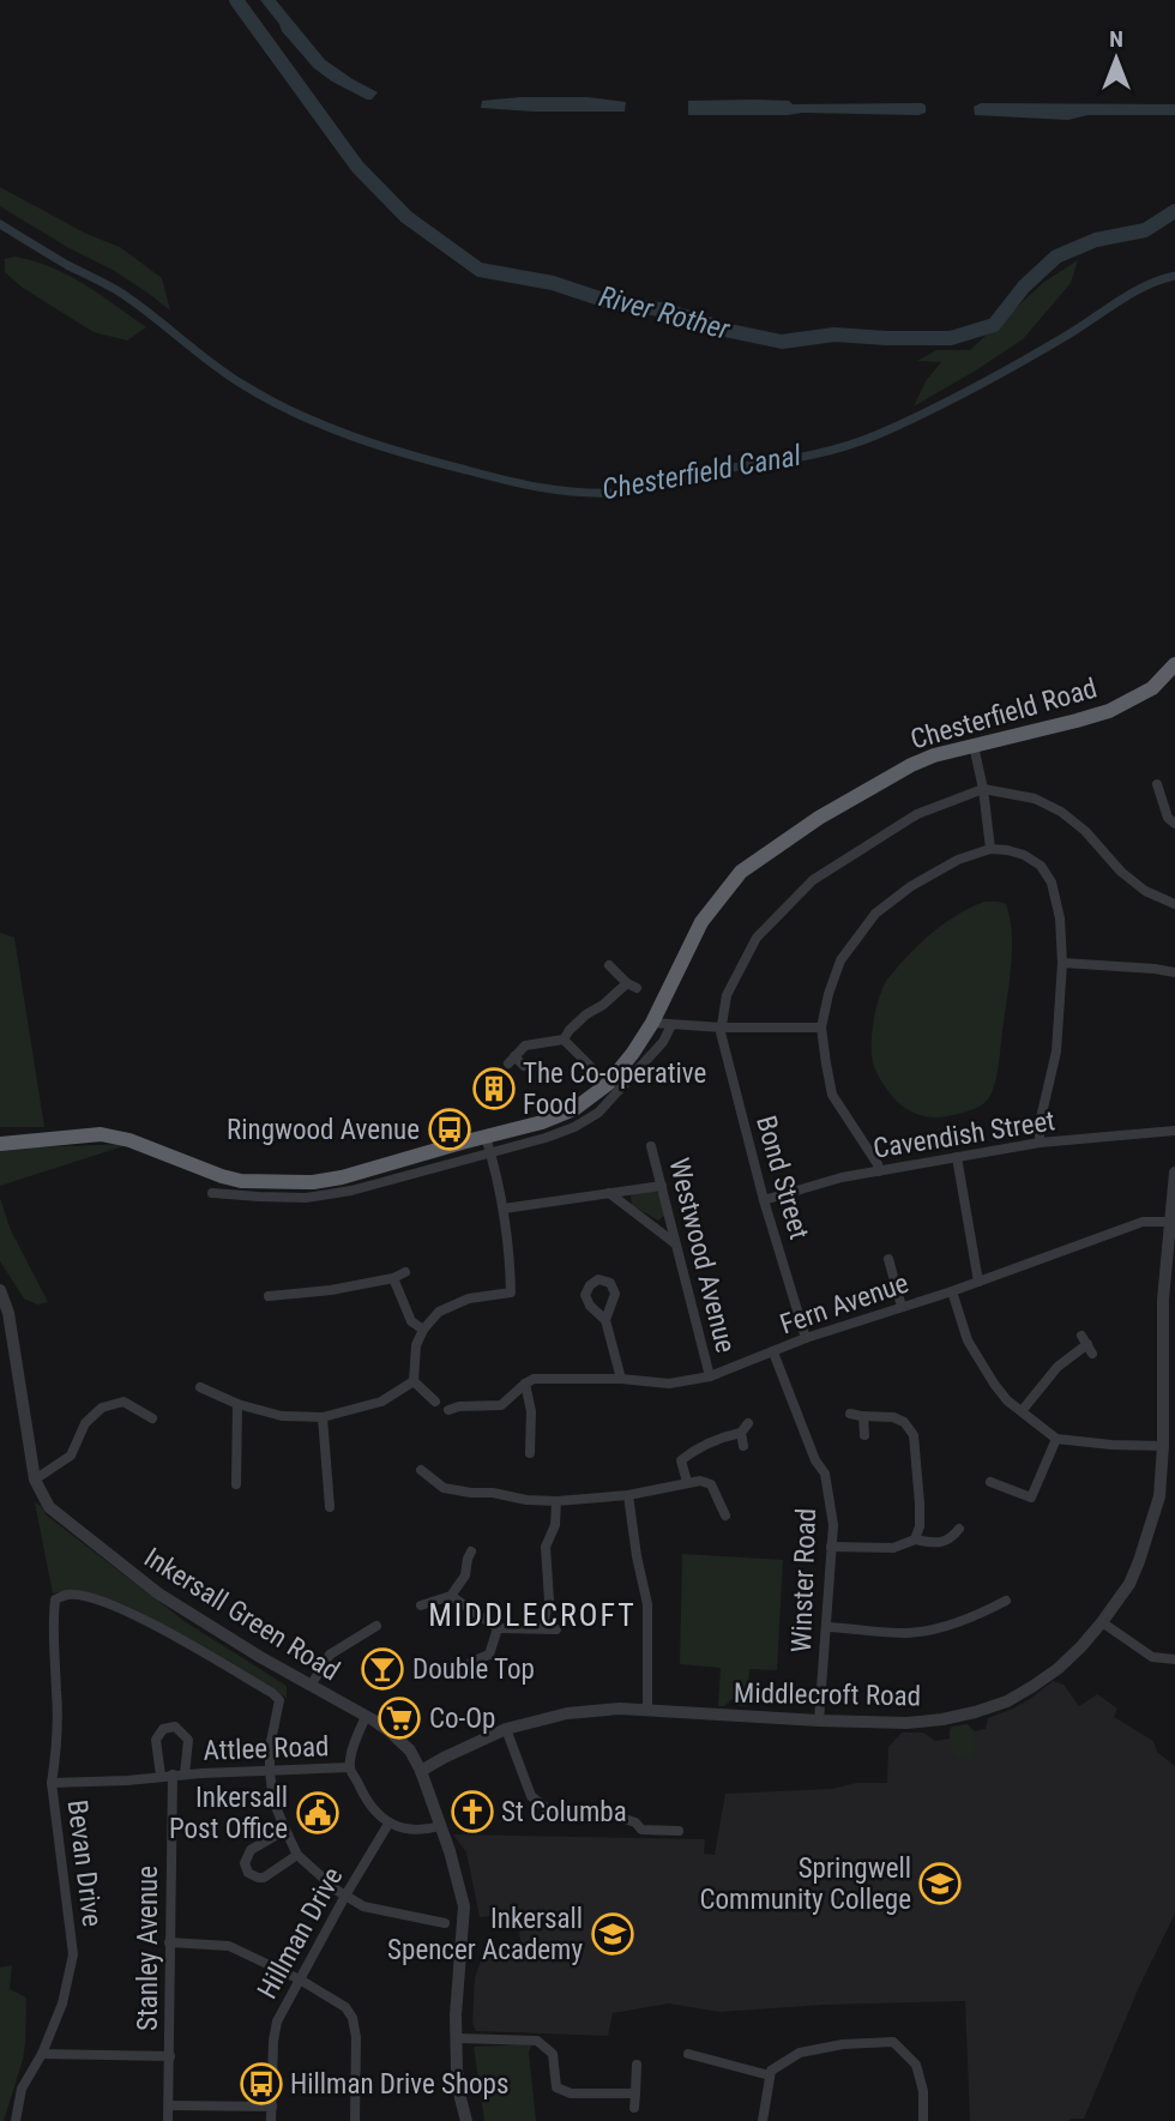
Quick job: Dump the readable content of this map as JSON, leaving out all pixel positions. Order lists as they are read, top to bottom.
{
  "streets": {
    "highway": ["Chesterfield Road"],
    "street": [
      "Cavendish Street",
      "Bond Street",
      "Westwood Avenue",
      "Fern Avenue",
      "Winster Road",
      "Inkersall Green Road",
      "Middlecroft Road",
      "Attlee Road",
      "Bevan Drive",
      "Hillman Drive",
      "Stanley Avenue"
    ]
  },
  "crossings": [
    ["Cavendish Street", "Bond Street"],
    ["Bond Street", "Fern Avenue"],
    ["Westwood Avenue", "Fern Avenue"],
    ["Fern Avenue", "Winster Road"],
    ["Fern Avenue", "Middlecroft Road"],
    ["Winster Road", "Middlecroft Road"],
    ["Inkersall Green Road", "Middlecroft Road"],
    ["Attlee Road", "Bevan Drive"],
    ["Attlee Road", "Stanley Avenue"]
  ],
  "districts": ["MIDDLECROFT"],
  "water": ["River Rother", "Chesterfield Canal"],
  "places": {
    "building": ["The Co-operative Food"],
    "bus stop": ["Ringwood Avenue", "Hillman Drive Shops"],
    "bar": ["Double Top"],
    "supermarket": ["Co-Op"],
    "church": ["St Columba"],
    "public building": ["Inkersall Post Office"],
    "school or university": ["Springwell Community College", "Inkersall Spencer Academy"]
  },
  "north": "top"
}
